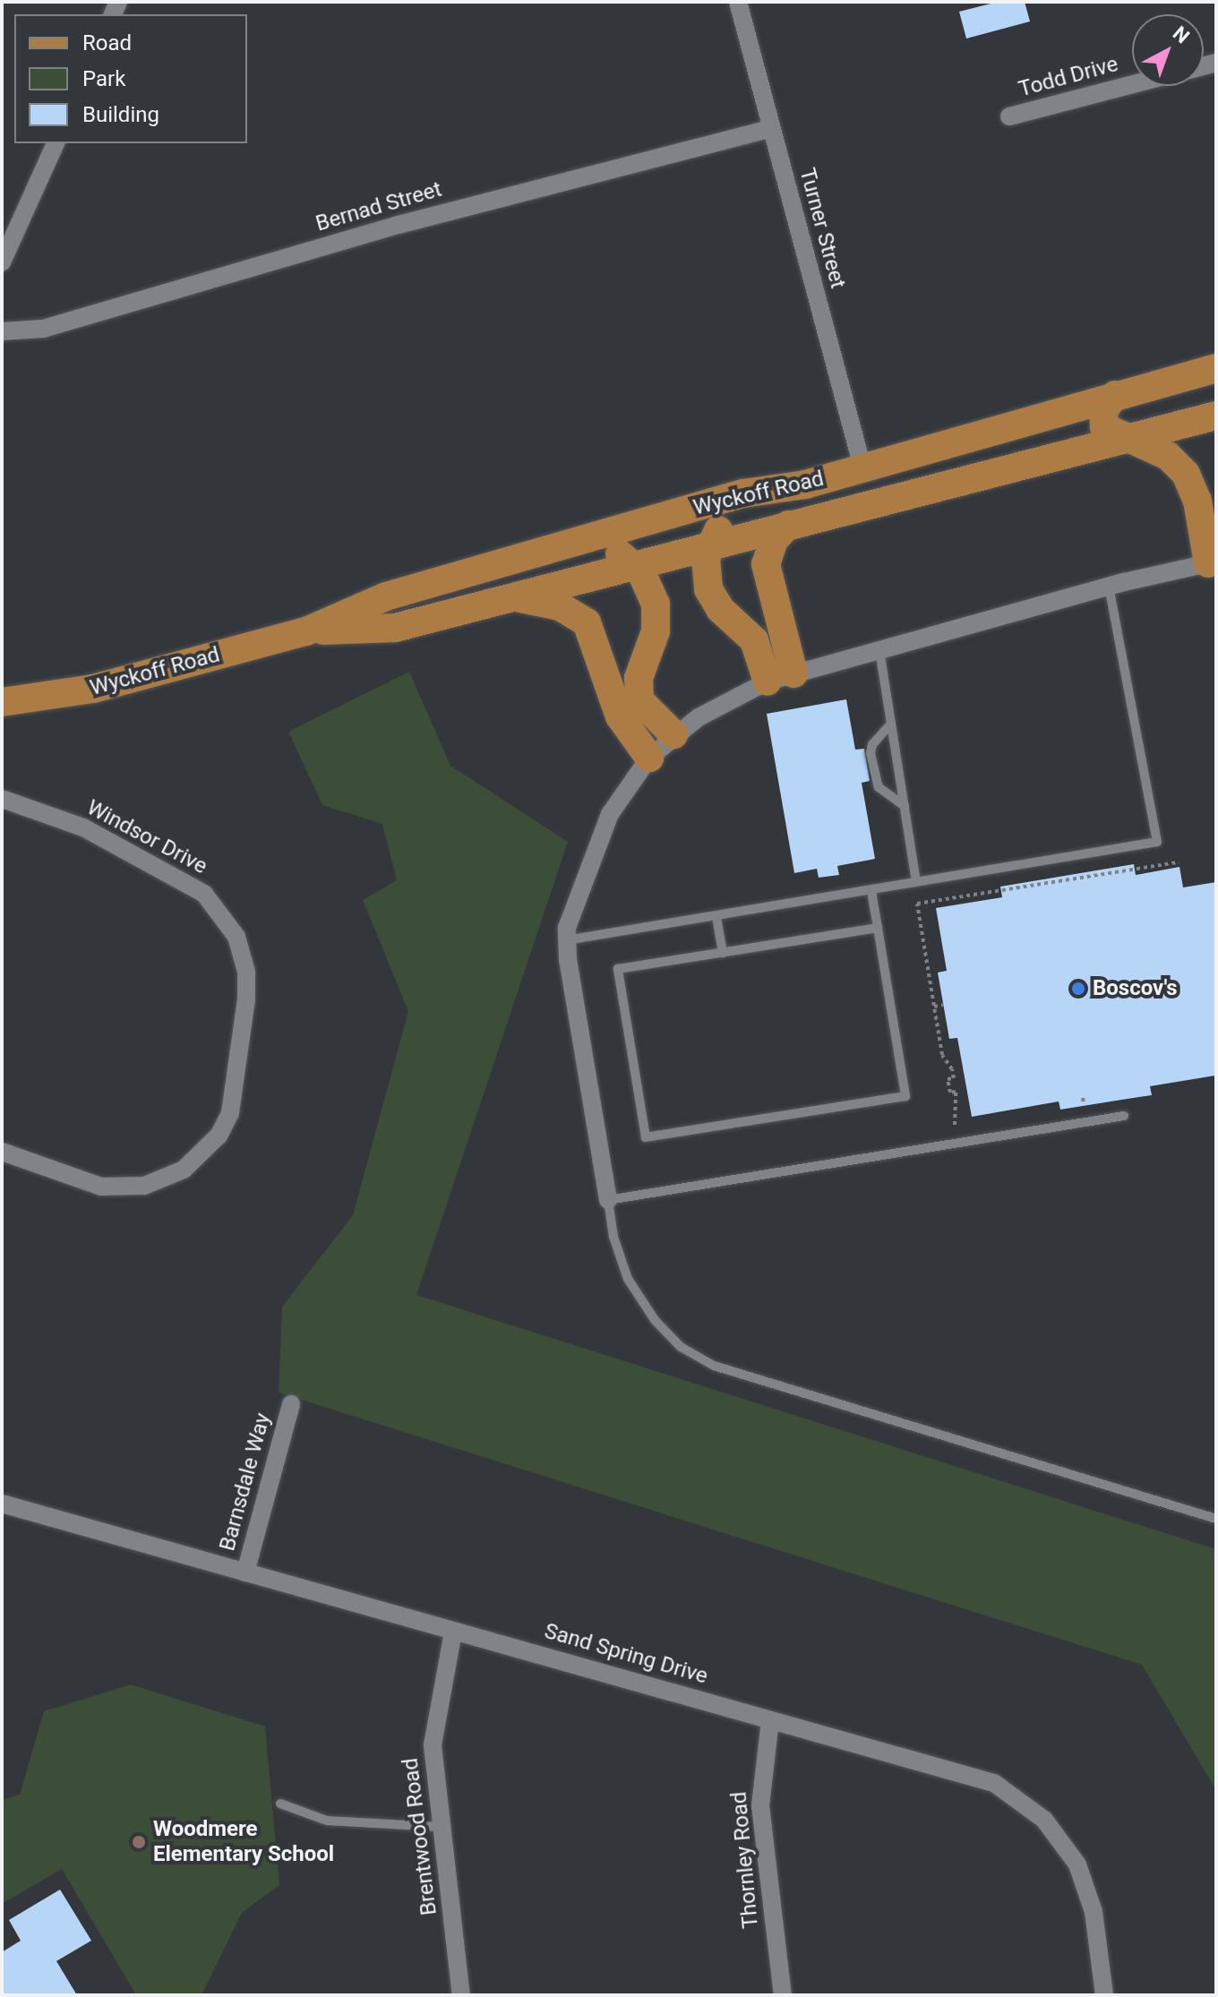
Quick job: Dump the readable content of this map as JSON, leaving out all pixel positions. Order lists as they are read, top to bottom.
{
  "streets": {
    "main road": ["Wyckoff Road"],
    "street": [
      "Todd Drive",
      "Bernad Street",
      "Turner Street",
      "Windsor Drive",
      "Barnsdale Way",
      "Sand Spring Drive",
      "Brentwood Road",
      "Thornley Road"
    ]
  },
  "crossings": [
    ["Bernad Street", "Turner Street"],
    ["Turner Street", "Wyckoff Road"],
    ["Barnsdale Way", "Sand Spring Drive"],
    ["Sand Spring Drive", "Brentwood Road"],
    ["Sand Spring Drive", "Thornley Road"]
  ],
  "places": ["Boscov's", "Woodmere Elementary School"],
  "legend": ["Road", "Park", "Building"],
  "north": "top right"
}
